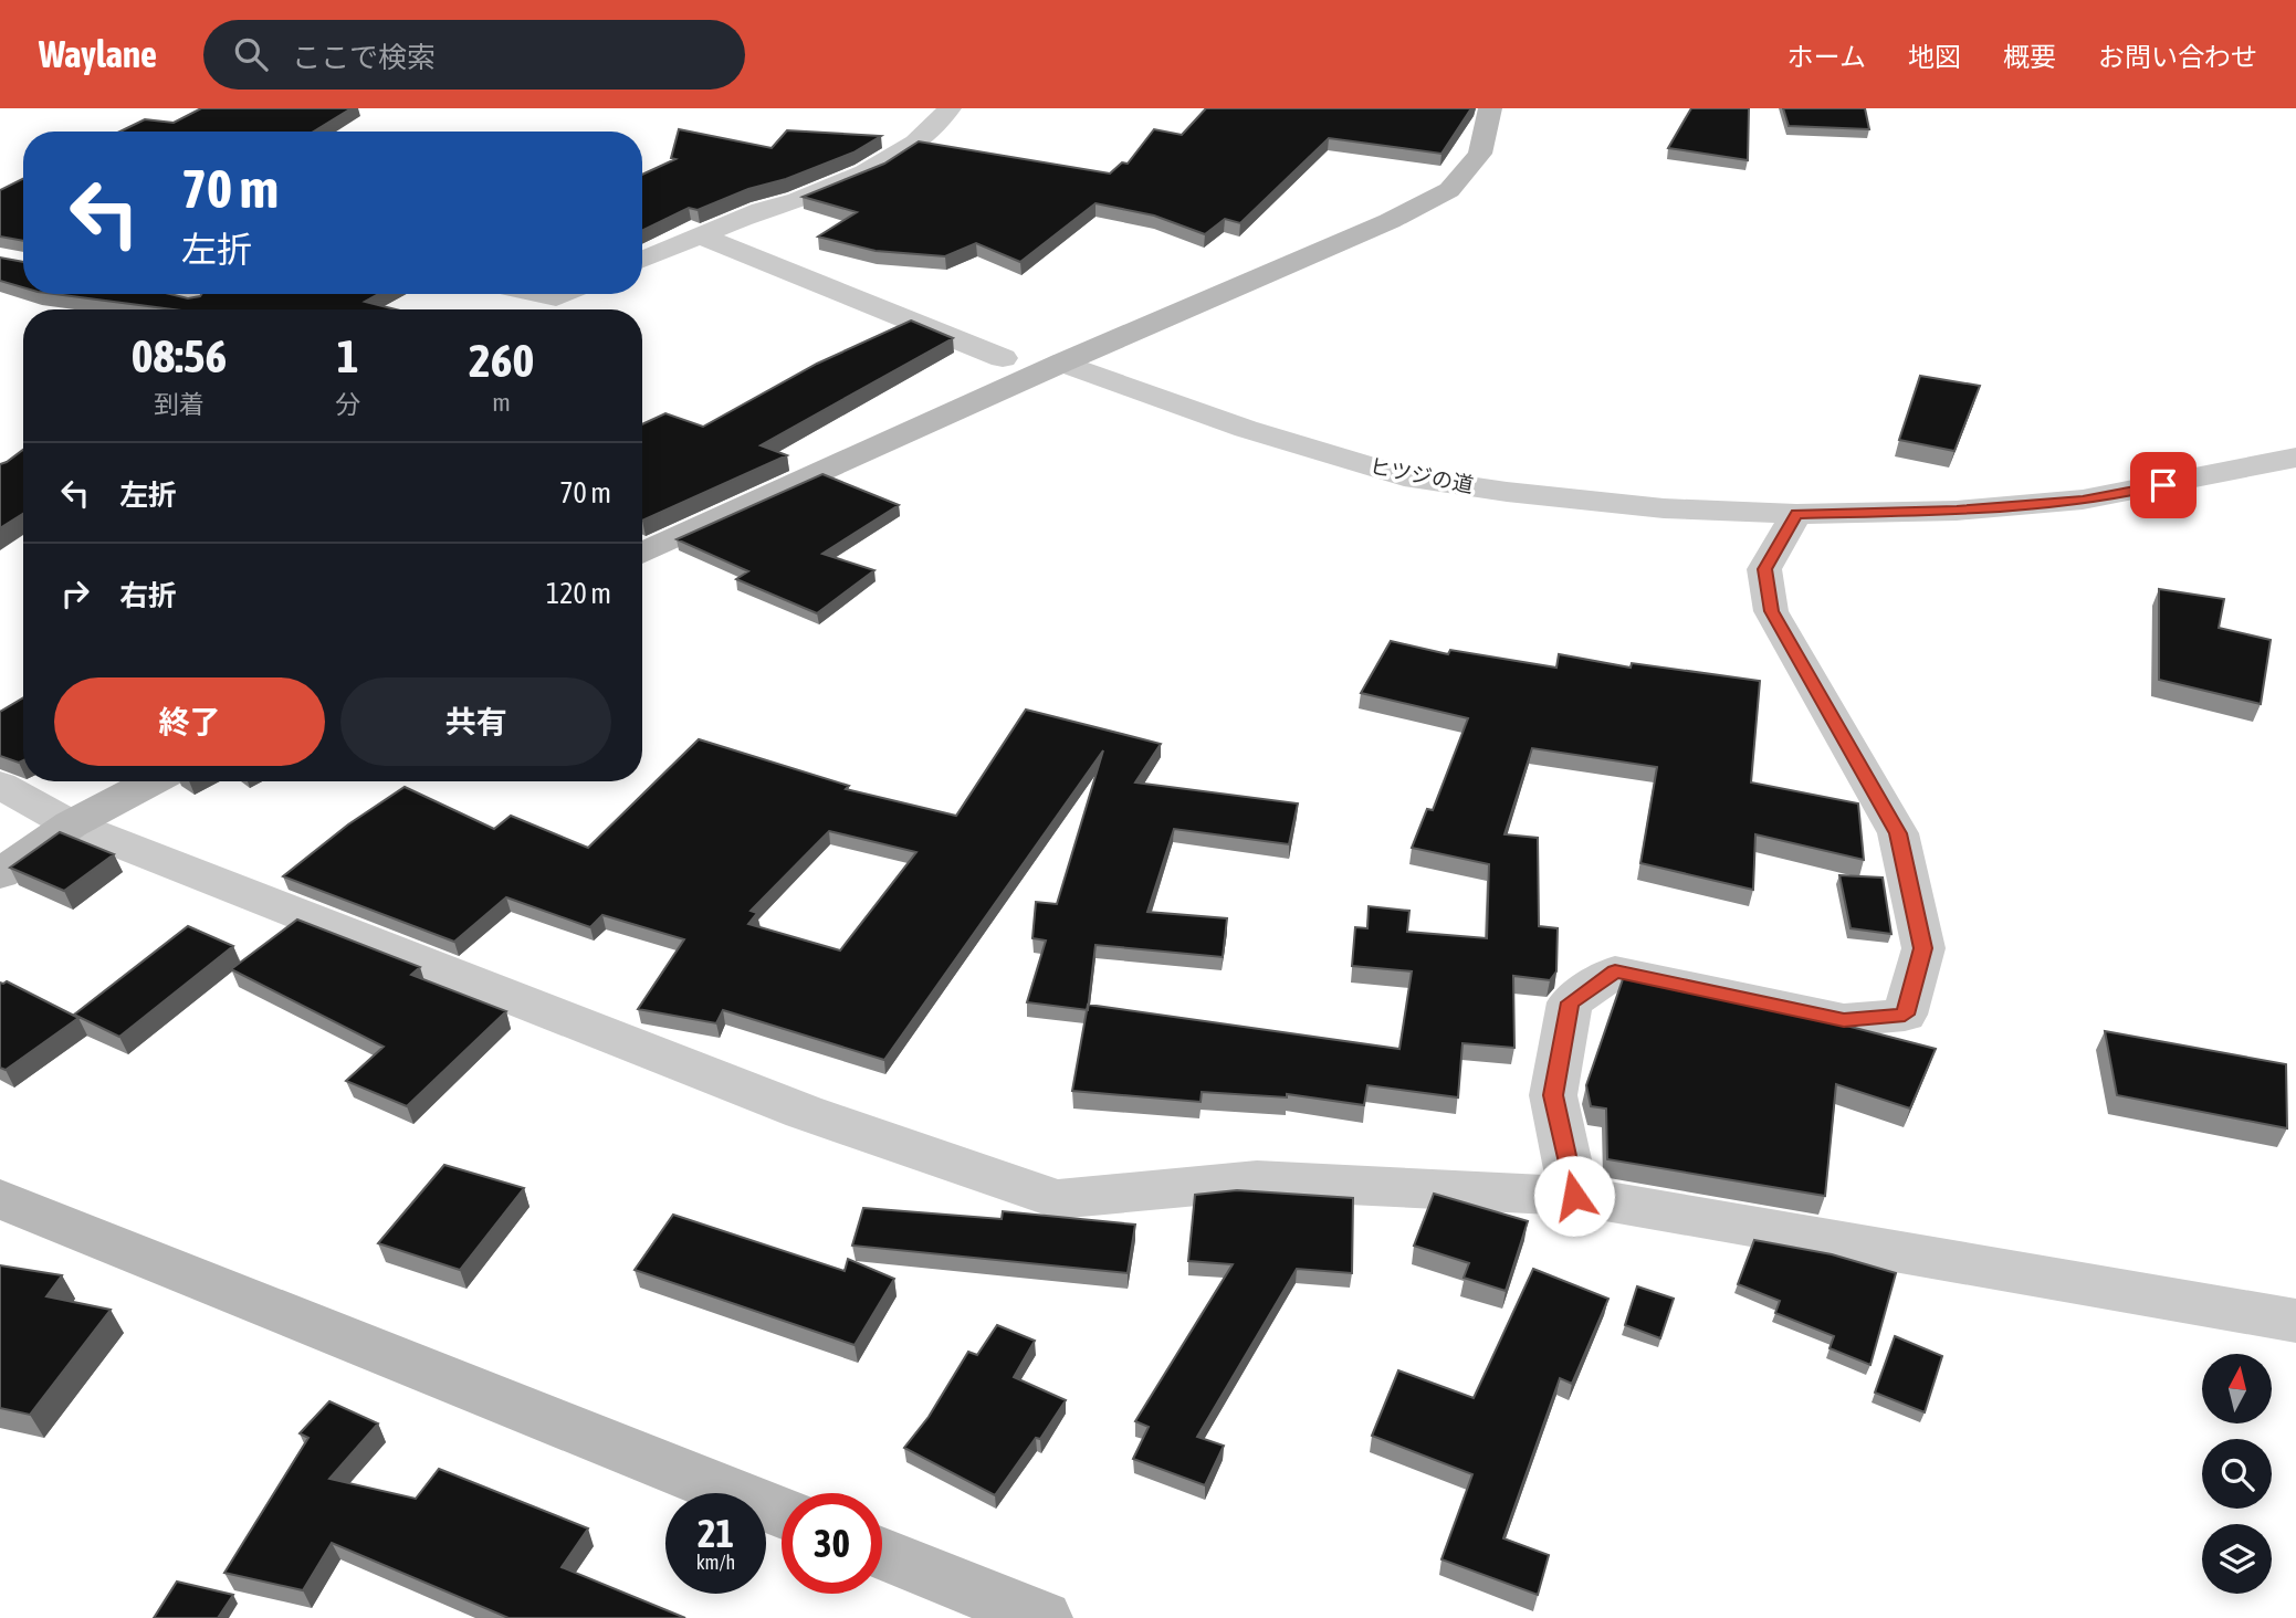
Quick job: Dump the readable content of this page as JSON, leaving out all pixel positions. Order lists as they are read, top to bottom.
{
  "streets": {
    "street": ["ヒツジの道"]
  },
  "north": "top",
  "page": {
    "header": "Waylane",
    "search": "ここで検索",
    "nav": [
      "ホーム",
      "地図",
      "概要",
      "お問い合わせ"
    ],
    "turn": ["70 m", "左折"],
    "eta": [
      "08:56",
      "到着",
      "1",
      "分",
      "260",
      "m"
    ],
    "list": [
      {
        "name": "左折",
        "value": "70 m"
      },
      {
        "name": "右折",
        "value": "120 m"
      }
    ],
    "buttons": ["終了", "共有"],
    "speed": "21 km/h",
    "limit": "30"
  }
}
